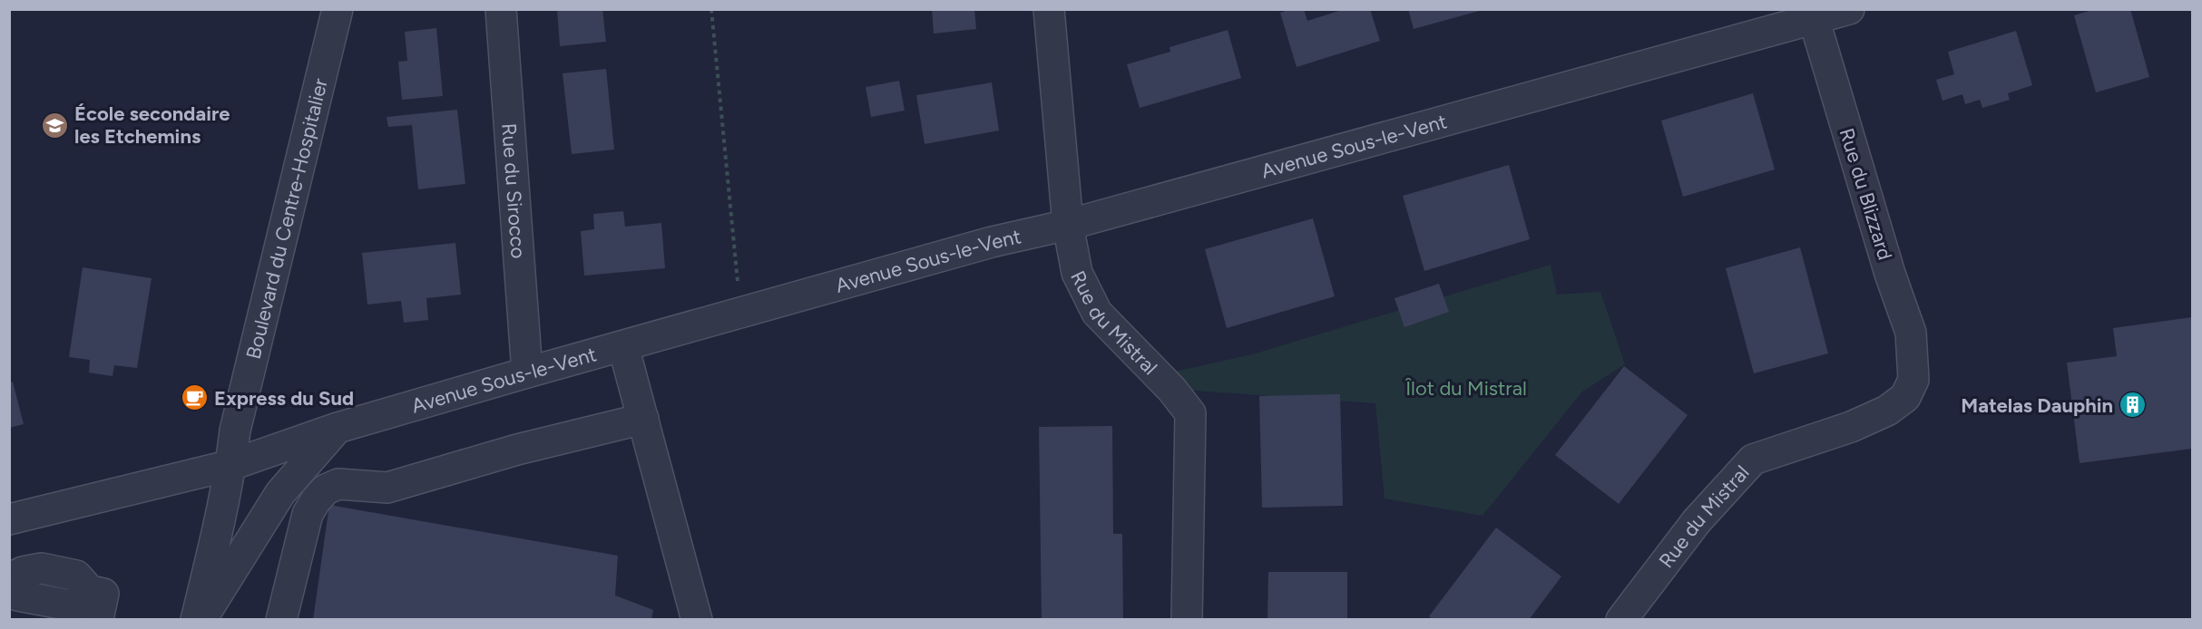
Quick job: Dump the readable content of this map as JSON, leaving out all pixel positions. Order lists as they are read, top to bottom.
{
  "streets": {
    "street": [
      "Avenue Sous-le-Vent",
      "Rue du Sirocco",
      "Rue du Blizzard",
      "Boulevard du Centre-Hospitalier",
      "Rue du Mistral"
    ]
  },
  "crossings": [
    ["Avenue Sous-le-Vent", "Rue du Sirocco"],
    ["Avenue Sous-le-Vent", "Rue du Blizzard"],
    ["Avenue Sous-le-Vent", "Boulevard du Centre-Hospitalier"],
    ["Avenue Sous-le-Vent", "Rue du Mistral"],
    ["Rue du Blizzard", "Rue du Mistral"]
  ],
  "parks": ["Îlot du Mistral"],
  "places": {
    "school or university": ["École secondaire les Etchemins"],
    "cafe": ["Express du Sud"],
    "building": ["Matelas Dauphin"]
  }
}
